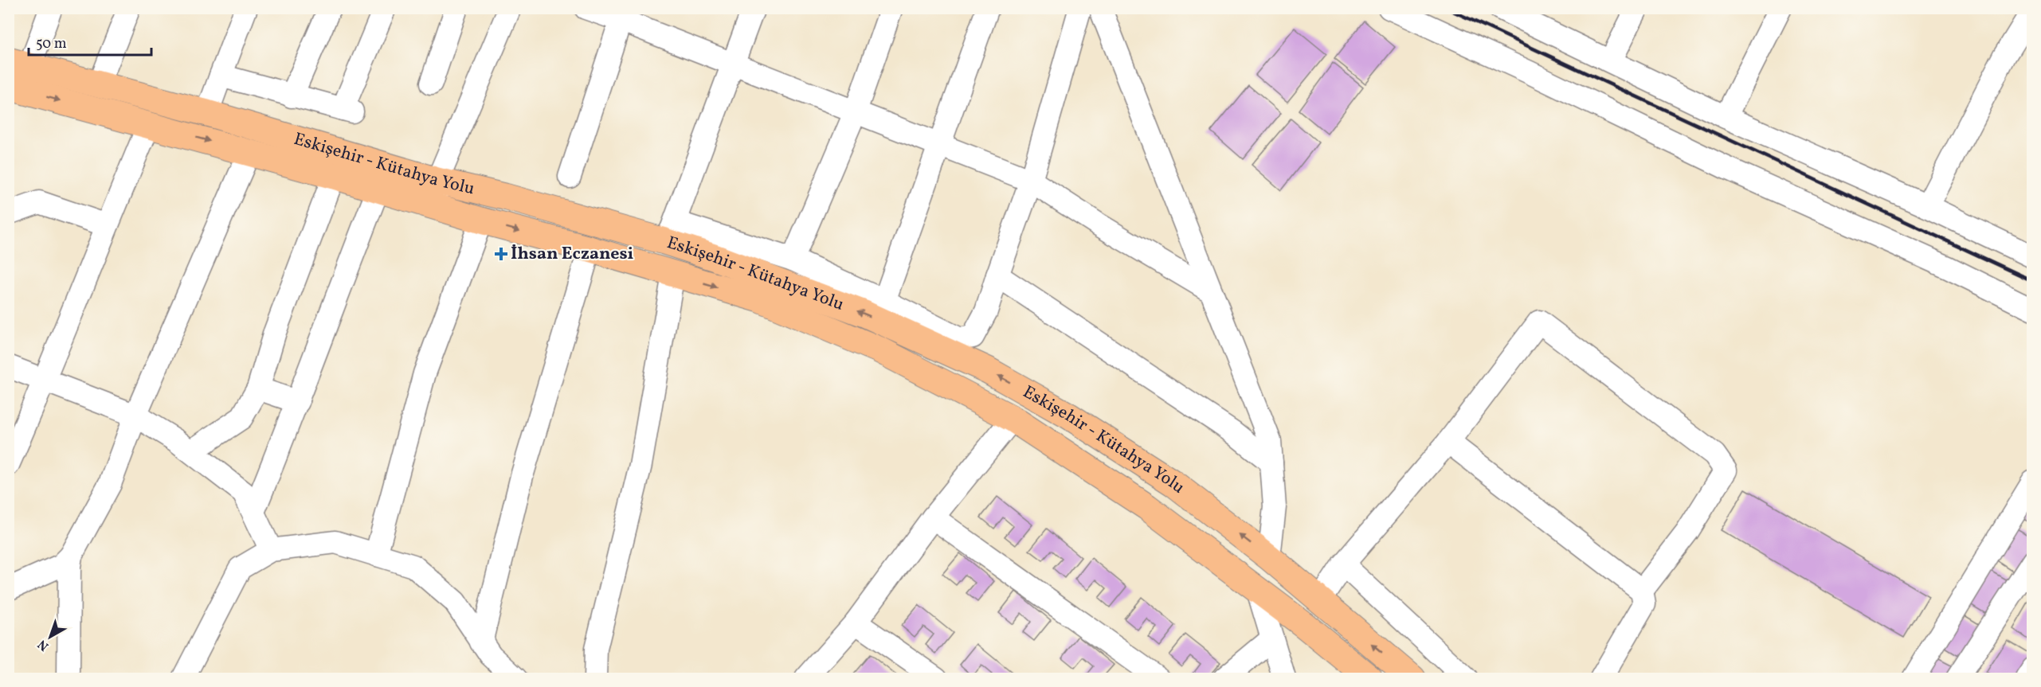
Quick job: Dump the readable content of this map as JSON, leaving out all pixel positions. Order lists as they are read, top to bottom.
{
  "streets": {
    "highway": ["Eskişehir - Kütahya Yolu"]
  },
  "places": {
    "health": ["İhsan Eczanesi"]
  },
  "scale_bar": "50 m",
  "north": "bottom left"
}
